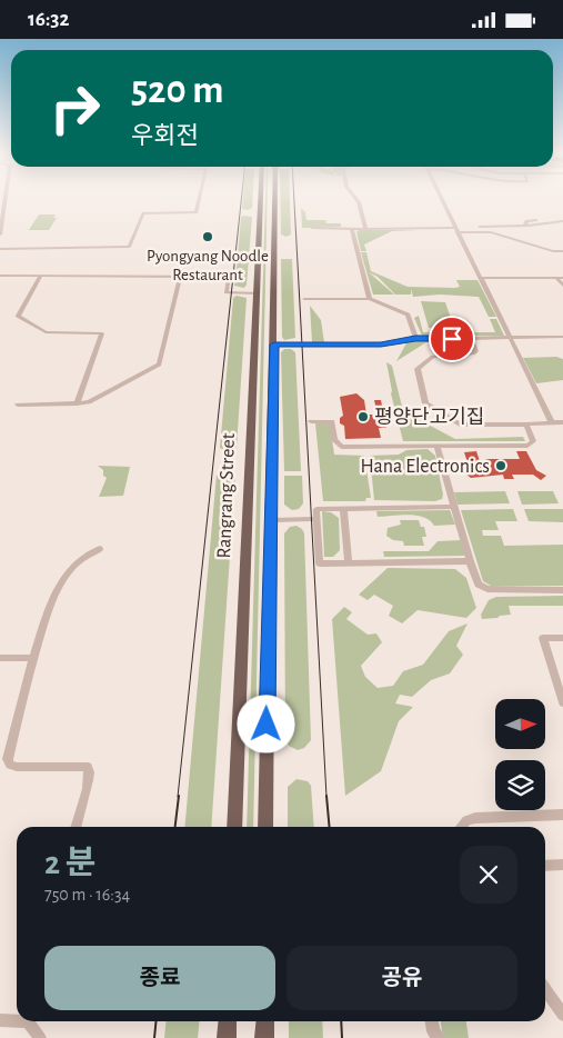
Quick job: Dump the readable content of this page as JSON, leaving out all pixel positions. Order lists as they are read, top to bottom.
{
  "streets": {
    "main road": ["Rangrang Street"]
  },
  "places": ["Pyongyang Noodle Restaurant", "평양단고기집", "Hana Electronics"],
  "north": "right",
  "page": {
    "status": "16:32",
    "turn": ["520 m", "우회전"],
    "heading": ["2 분", "750 m · 16:34"],
    "buttons": ["종료", "공유"]
  }
}
